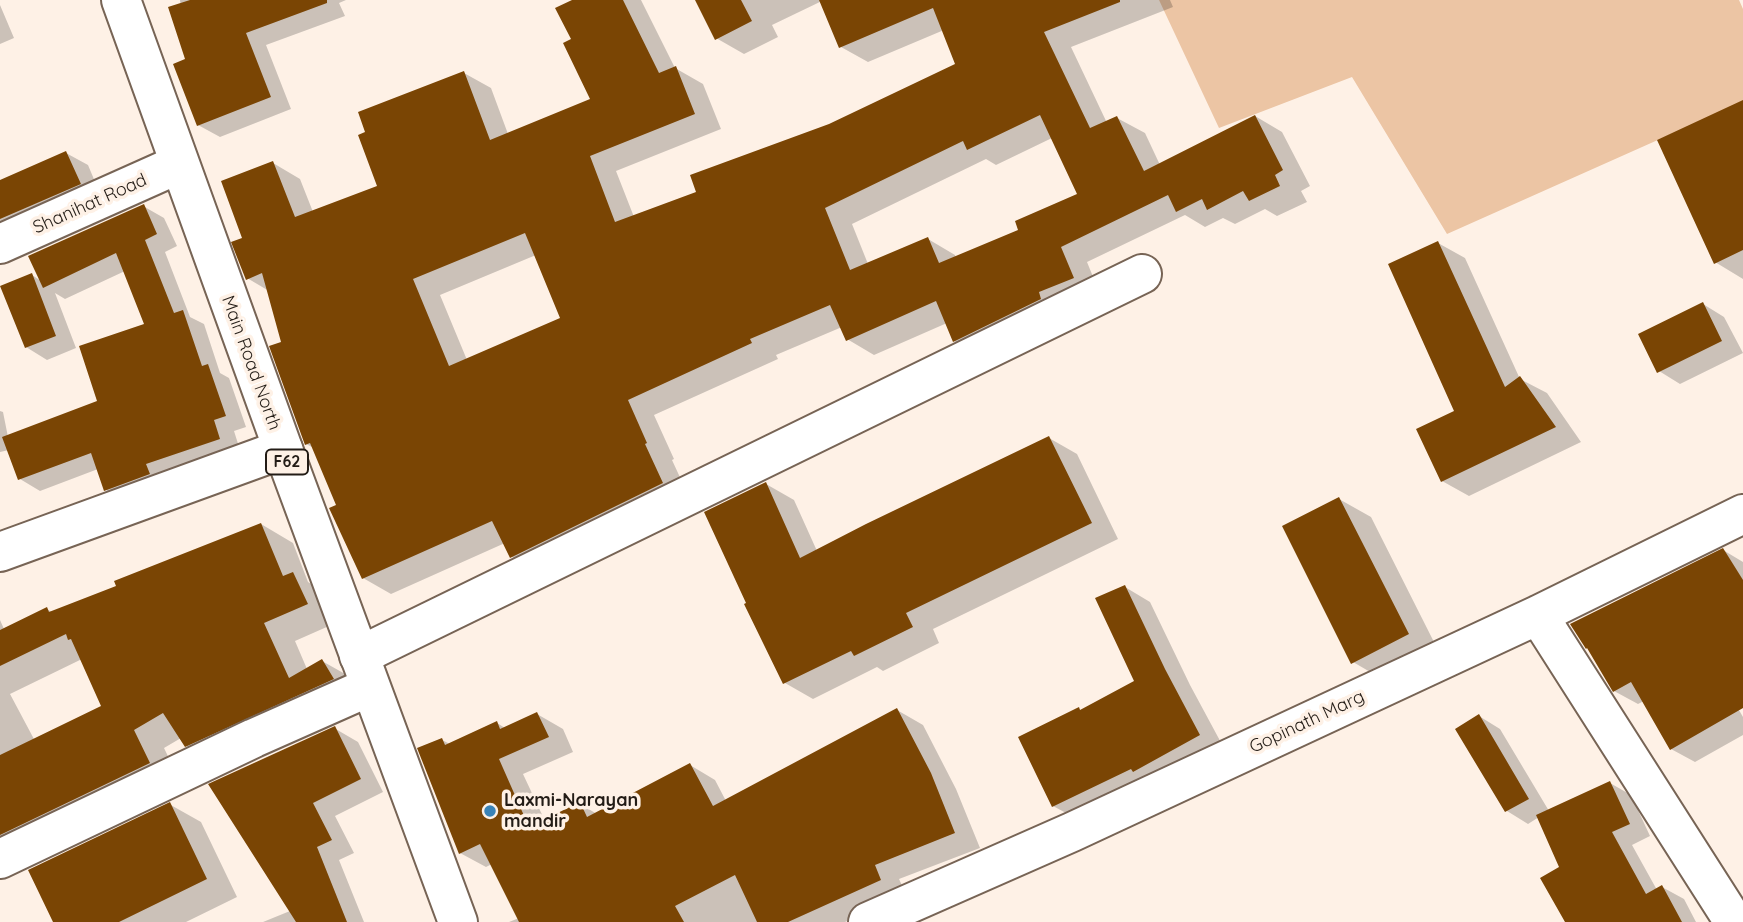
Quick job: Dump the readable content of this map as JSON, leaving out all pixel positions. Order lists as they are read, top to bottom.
{
  "streets": {
    "street": [
      "Shanihat Road",
      "Main Road North",
      "F62",
      "Gopinath Marg"
    ]
  },
  "crossings": [
    ["Shanihat Road", "Main Road North"]
  ],
  "places": ["Laxmi-Narayan mandir"]
}
